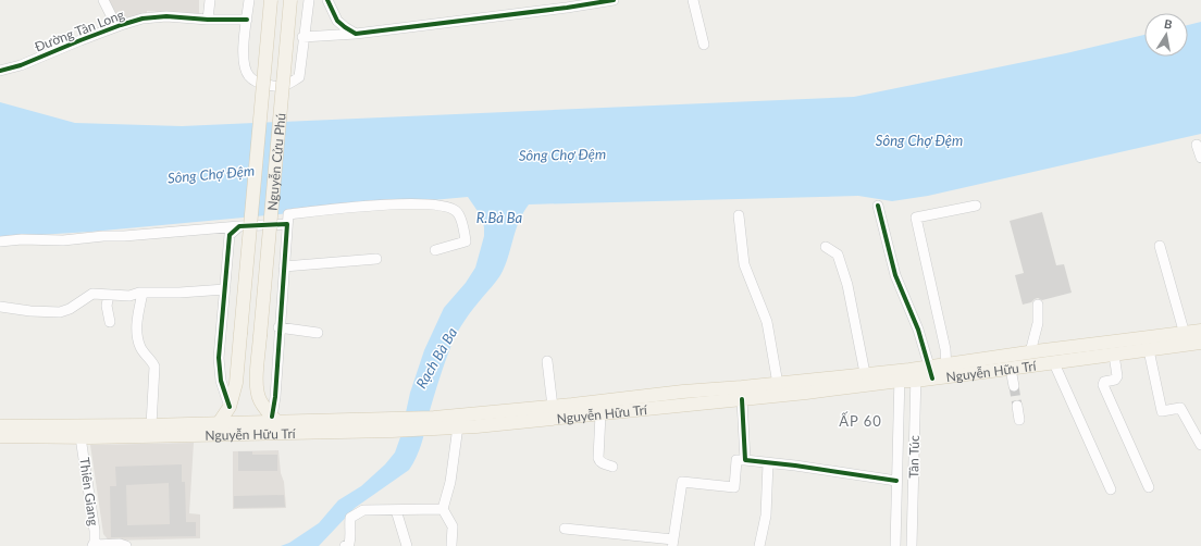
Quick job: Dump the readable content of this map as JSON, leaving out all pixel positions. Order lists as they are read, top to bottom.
{
  "streets": {
    "main road": ["Nguyễn Cửu Phú", "Nguyễn Hữu Trí"],
    "street": ["Đường Tân Long", "Tân Túc", "Thiên Giang"]
  },
  "crossings": [
    ["Nguyễn Cửu Phú", "Nguyễn Hữu Trí"],
    ["Nguyễn Hữu Trí", "Tân Túc"],
    ["Nguyễn Hữu Trí", "Thiên Giang"]
  ],
  "districts": ["ẤP 60"],
  "water": ["Sông Chợ Đệm", "R.Bà Ba", "Rạch Bà Ba"],
  "north": "top"
}
